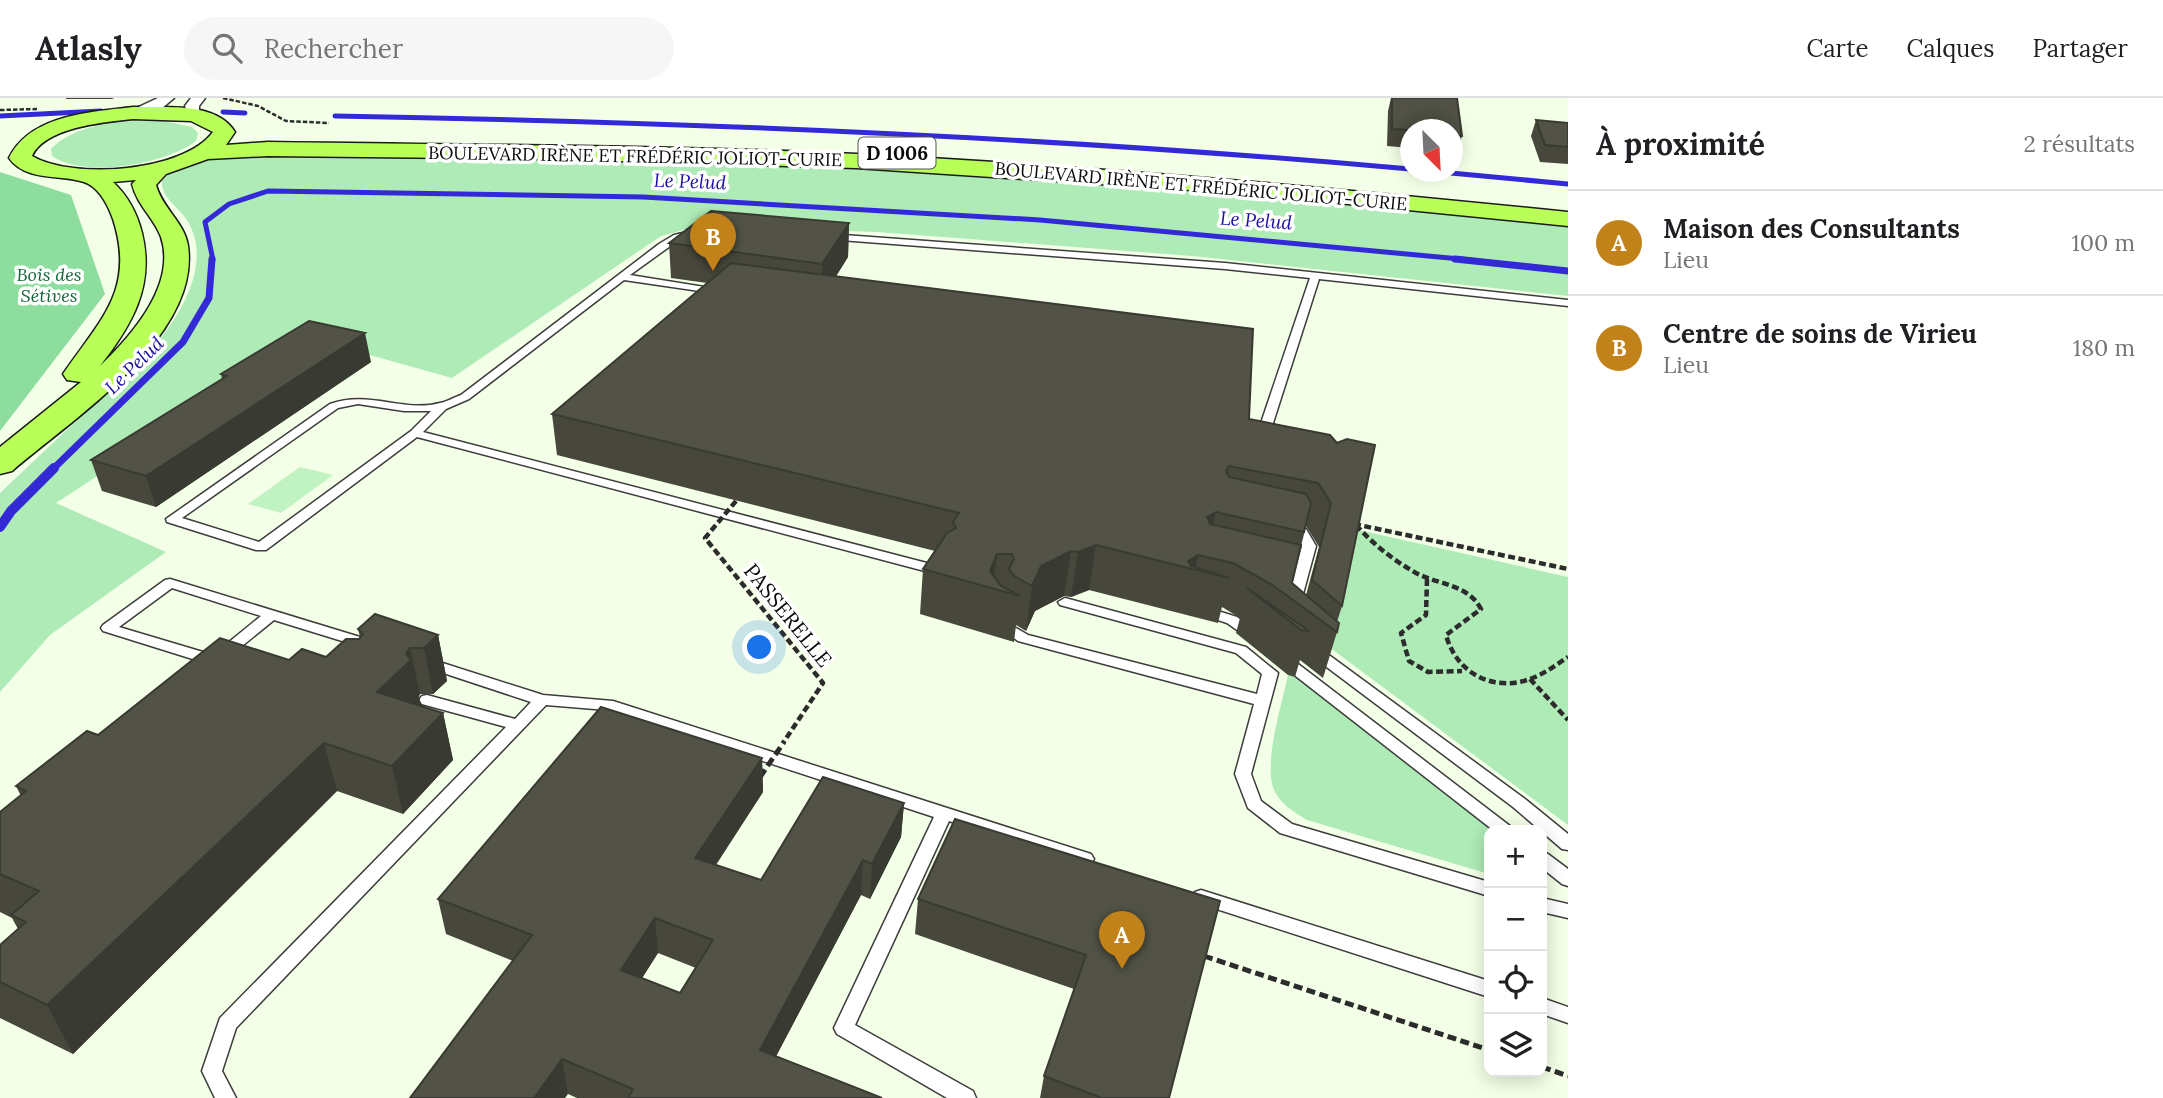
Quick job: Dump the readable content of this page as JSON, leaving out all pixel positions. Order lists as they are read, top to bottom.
{
  "streets": {
    "main road": ["D 1006", "BOULEVARD IRÈNE ET FRÉDÉRIC JOLIOT-CURIE"],
    "path": ["PASSERELLE"]
  },
  "water": ["Le Pelud"],
  "parks": ["Bois des Sétives"],
  "north": "bottom right",
  "page": {
    "header": "Atlasly",
    "search": "Rechercher",
    "nav": ["Carte", "Calques", "Partager"],
    "heading": ["À proximité", "2 résultats"],
    "list": [
      {
        "mark": "A",
        "name": "Maison des Consultants",
        "note": "Lieu",
        "value": "100 m"
      },
      {
        "mark": "B",
        "name": "Centre de soins de Virieu",
        "note": "Lieu",
        "value": "180 m"
      }
    ],
    "pins": ["B", "A"],
    "map_buttons": ["+", "−"]
  }
}
